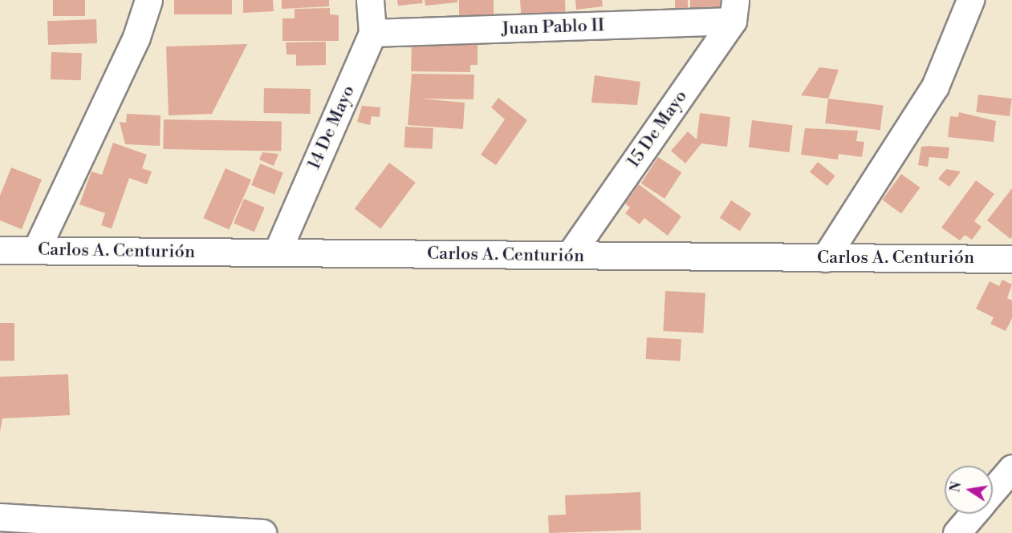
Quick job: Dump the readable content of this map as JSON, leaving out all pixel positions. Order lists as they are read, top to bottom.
{
  "streets": {
    "street": [
      "Juan Pablo II",
      "14 De Mayo",
      "15 De Mayo",
      "Carlos A. Centurión"
    ]
  },
  "crossings": [
    ["Juan Pablo II", "14 De Mayo"],
    ["Juan Pablo II", "15 De Mayo"],
    ["14 De Mayo", "Carlos A. Centurión"],
    ["15 De Mayo", "Carlos A. Centurión"]
  ],
  "north": "left"
}
